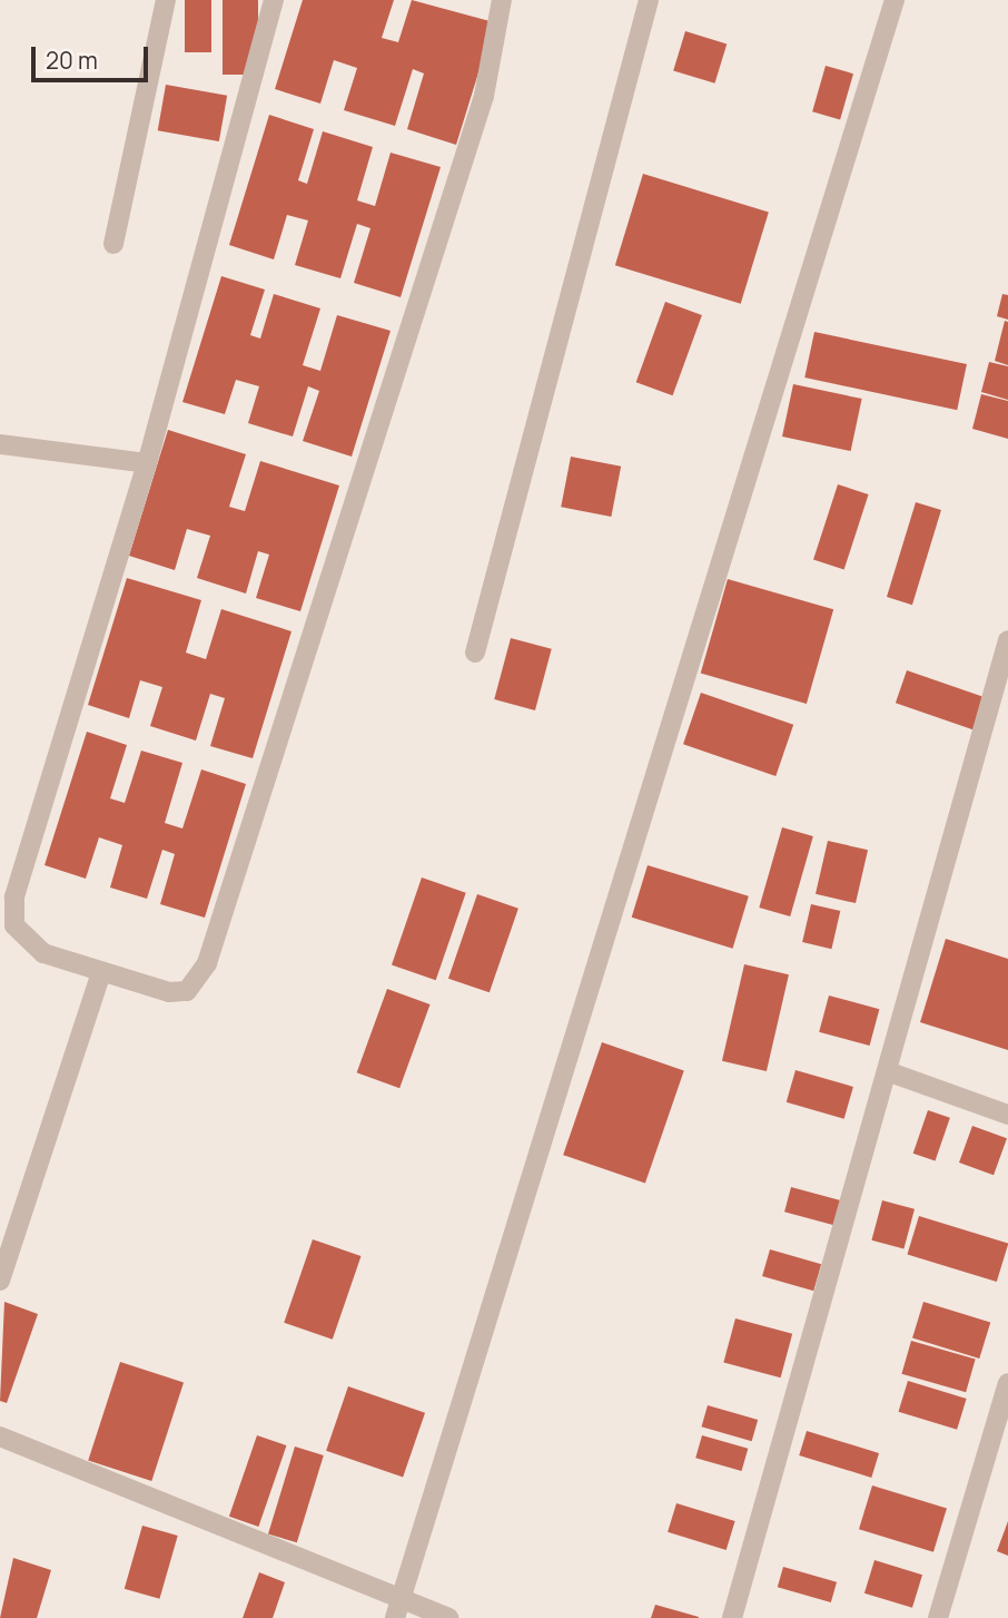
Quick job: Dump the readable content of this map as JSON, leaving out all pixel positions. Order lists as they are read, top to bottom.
{
  "scale_bar": "20 m"
}
